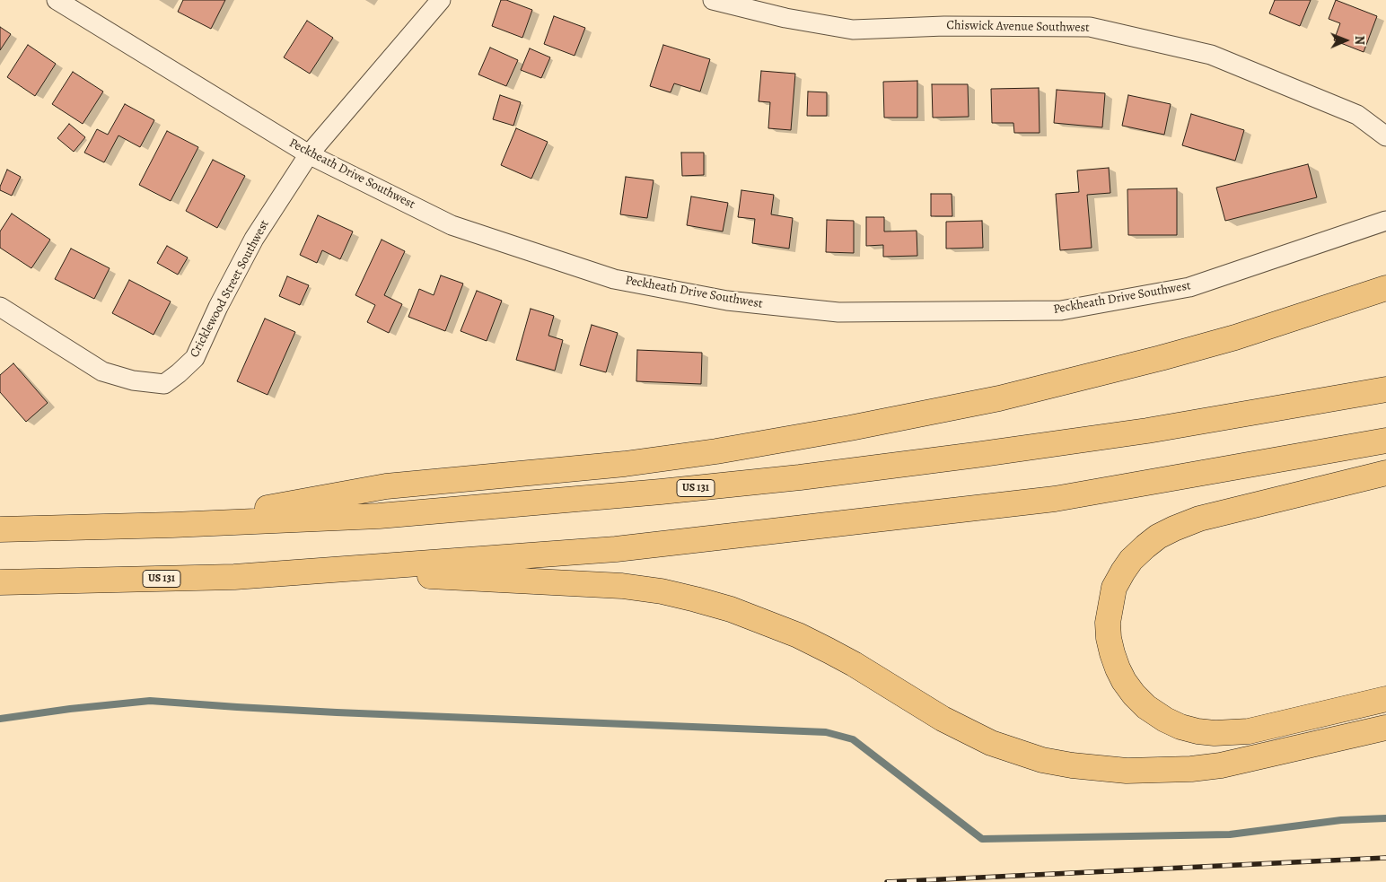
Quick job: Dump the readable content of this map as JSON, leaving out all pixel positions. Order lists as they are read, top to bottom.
{
  "streets": {
    "highway": ["US 131"],
    "street": ["Chiswick Avenue Southwest", "Peckheath Drive Southwest", "Cricklewood Street Southwest"]
  },
  "crossings": [
    ["Peckheath Drive Southwest", "Cricklewood Street Southwest"]
  ],
  "north": "right"
}
